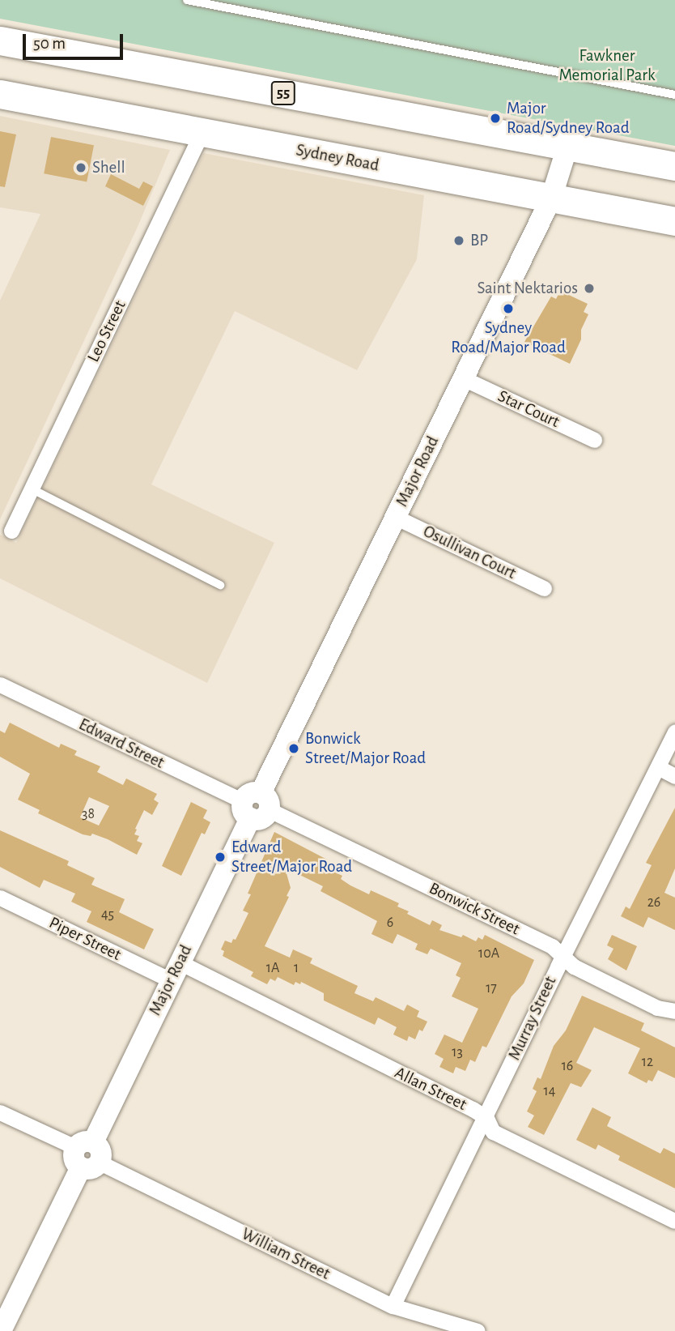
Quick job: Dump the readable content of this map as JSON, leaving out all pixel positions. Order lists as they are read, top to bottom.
{
  "streets": {
    "highway": ["55", "Sydney Road"],
    "street": [
      "Leo Street",
      "Star Court",
      "Major Road",
      "Osullivan Court",
      "Edward Street",
      "Bonwick Street",
      "Piper Street",
      "Murray Street",
      "Allan Street",
      "William Street"
    ]
  },
  "crossings": [
    ["55", "Major Road"],
    ["Sydney Road", "Leo Street"],
    ["Sydney Road", "Major Road"],
    ["Star Court", "Major Road"],
    ["Major Road", "Osullivan Court"],
    ["Major Road", "Edward Street"],
    ["Major Road", "Bonwick Street"],
    ["Major Road", "Piper Street"],
    ["Major Road", "Allan Street"],
    ["Major Road", "William Street"],
    ["Edward Street", "Bonwick Street"],
    ["Bonwick Street", "Murray Street"],
    ["Piper Street", "Allan Street"],
    ["Murray Street", "Allan Street"],
    ["Murray Street", "William Street"]
  ],
  "parks": ["Fawkner Memorial Park"],
  "places": [
    "Major Road/Sydney Road",
    "Shell",
    "BP",
    "Saint Nektarios",
    "Sydney Road/Major Road",
    "Bonwick Street/Major Road",
    "Edward Street/Major Road"
  ],
  "house_numbers": [
    "38",
    "26",
    "45",
    "6",
    "10A",
    "1A",
    "1",
    "17",
    "13",
    "12",
    "16",
    "14"
  ],
  "scale_bar": "50 m"
}
